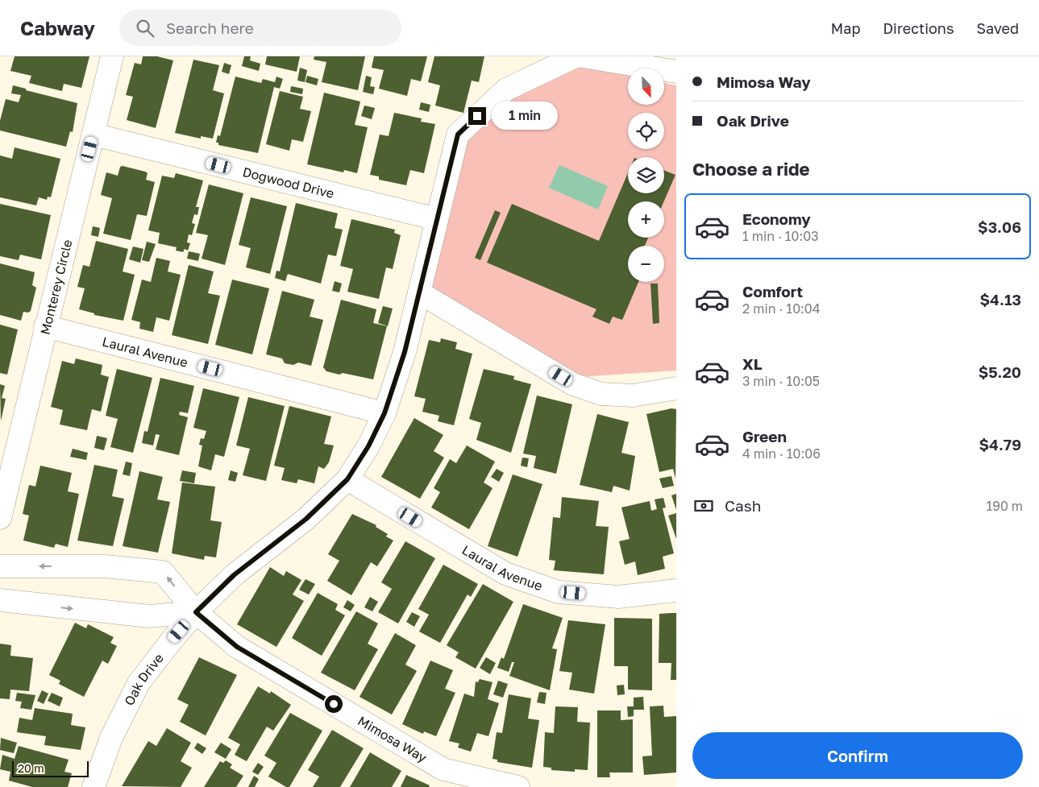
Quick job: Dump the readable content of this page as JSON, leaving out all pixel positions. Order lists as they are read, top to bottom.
{
  "streets": {
    "street": [
      "Dogwood Drive",
      "Monterey Circle",
      "Laural Avenue",
      "Oak Drive",
      "Mimosa Way"
    ]
  },
  "crossings": [
    ["Dogwood Drive", "Monterey Circle"],
    ["Dogwood Drive", "Oak Drive"],
    ["Monterey Circle", "Laural Avenue"],
    ["Laural Avenue", "Oak Drive"],
    ["Oak Drive", "Mimosa Way"]
  ],
  "scale_bar": "20 m",
  "north": "bottom right",
  "page": {
    "header": "Cabway",
    "search": "Search here",
    "nav": ["Map", "Directions", "Saved"],
    "banner": ["Mimosa Way", "Oak Drive"],
    "map_buttons": ["+", "−"],
    "bubble": "1 min",
    "heading": "Choose a ride",
    "list": [
      {
        "name": "Economy",
        "note": "1 min · 10:03",
        "value": "$3.06"
      },
      {
        "name": "Comfort",
        "note": "2 min · 10:04",
        "value": "$4.13"
      },
      {
        "name": "XL",
        "note": "3 min · 10:05",
        "value": "$5.20"
      },
      {
        "name": "Green",
        "note": "4 min · 10:06",
        "value": "$4.79"
      }
    ],
    "pay": ["Cash", "190 m"],
    "buttons": "Confirm",
    "scale": "20 m"
  }
}
